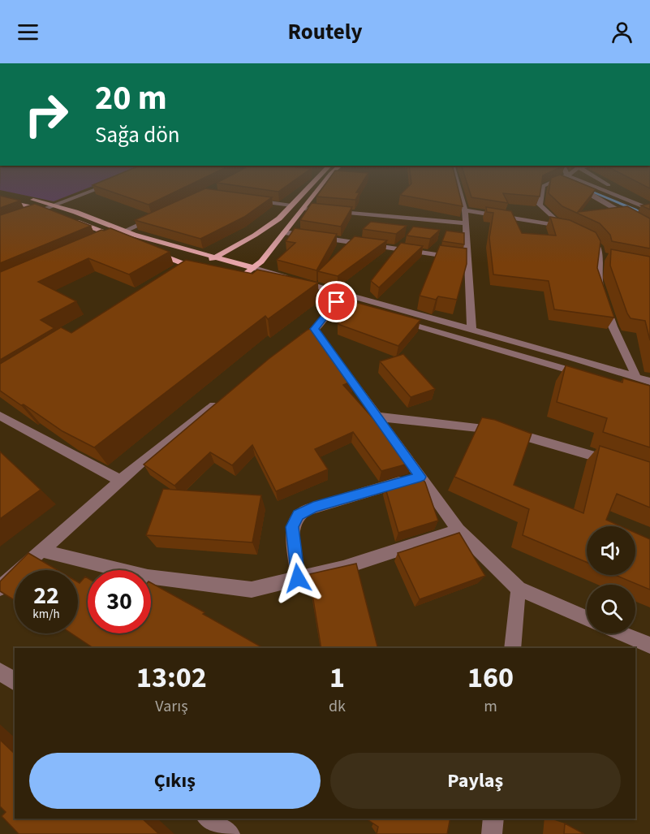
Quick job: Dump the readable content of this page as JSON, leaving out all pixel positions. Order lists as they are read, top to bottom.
{
  "page": {
    "header": "Routely",
    "turn": ["20 m", "Sağa dön"],
    "speed": "22 km/h",
    "limit": "30",
    "eta": [
      "13:02",
      "Varış",
      "1",
      "dk",
      "160",
      "m"
    ],
    "buttons": ["Çıkış", "Paylaş"]
  }
}
